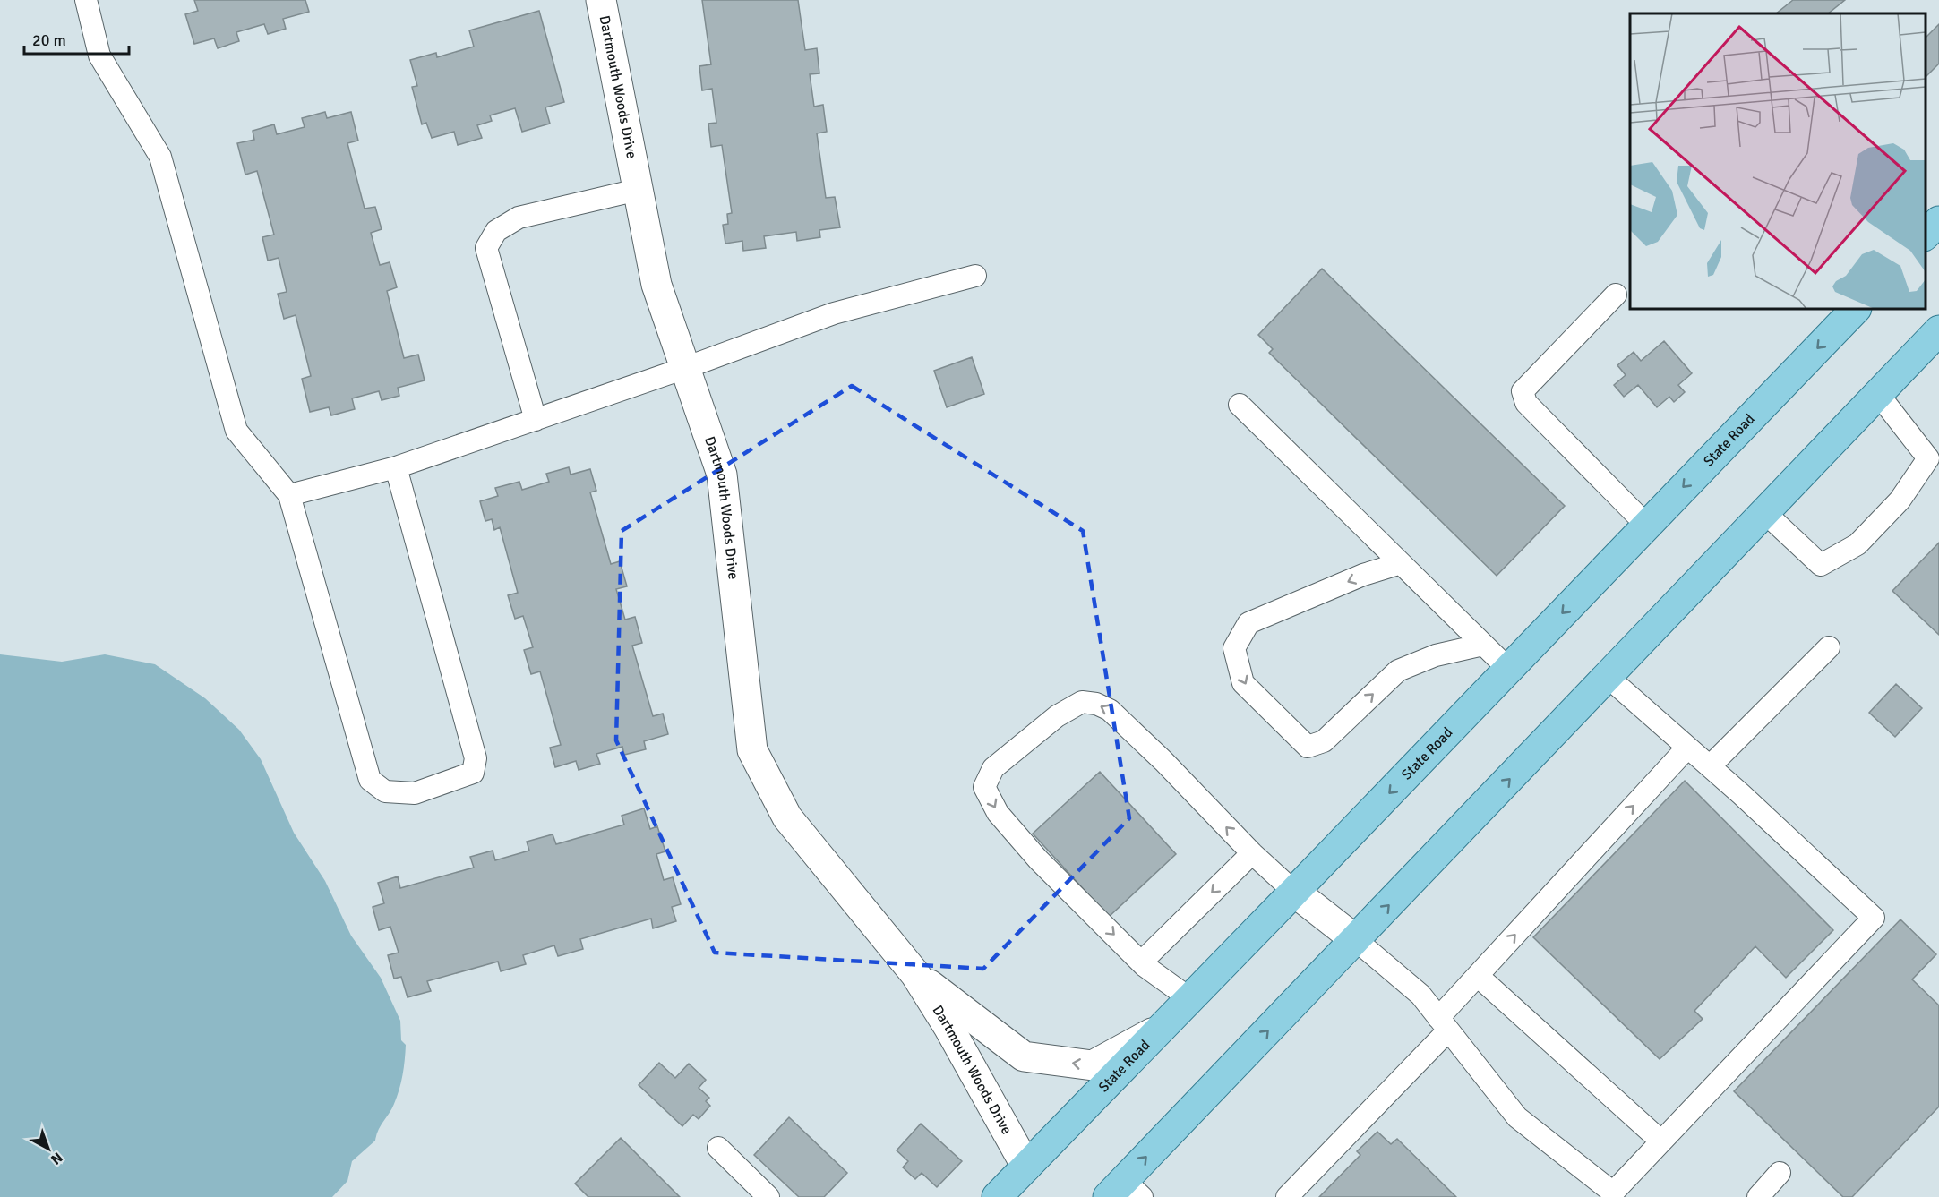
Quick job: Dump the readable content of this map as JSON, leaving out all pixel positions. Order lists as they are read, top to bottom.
{
  "streets": {
    "main road": ["State Road"],
    "street": ["Dartmouth Woods Drive"]
  },
  "crossings": [
    ["Dartmouth Woods Drive", "State Road"]
  ],
  "scale_bar": "20 m",
  "north": "bottom right"
}
